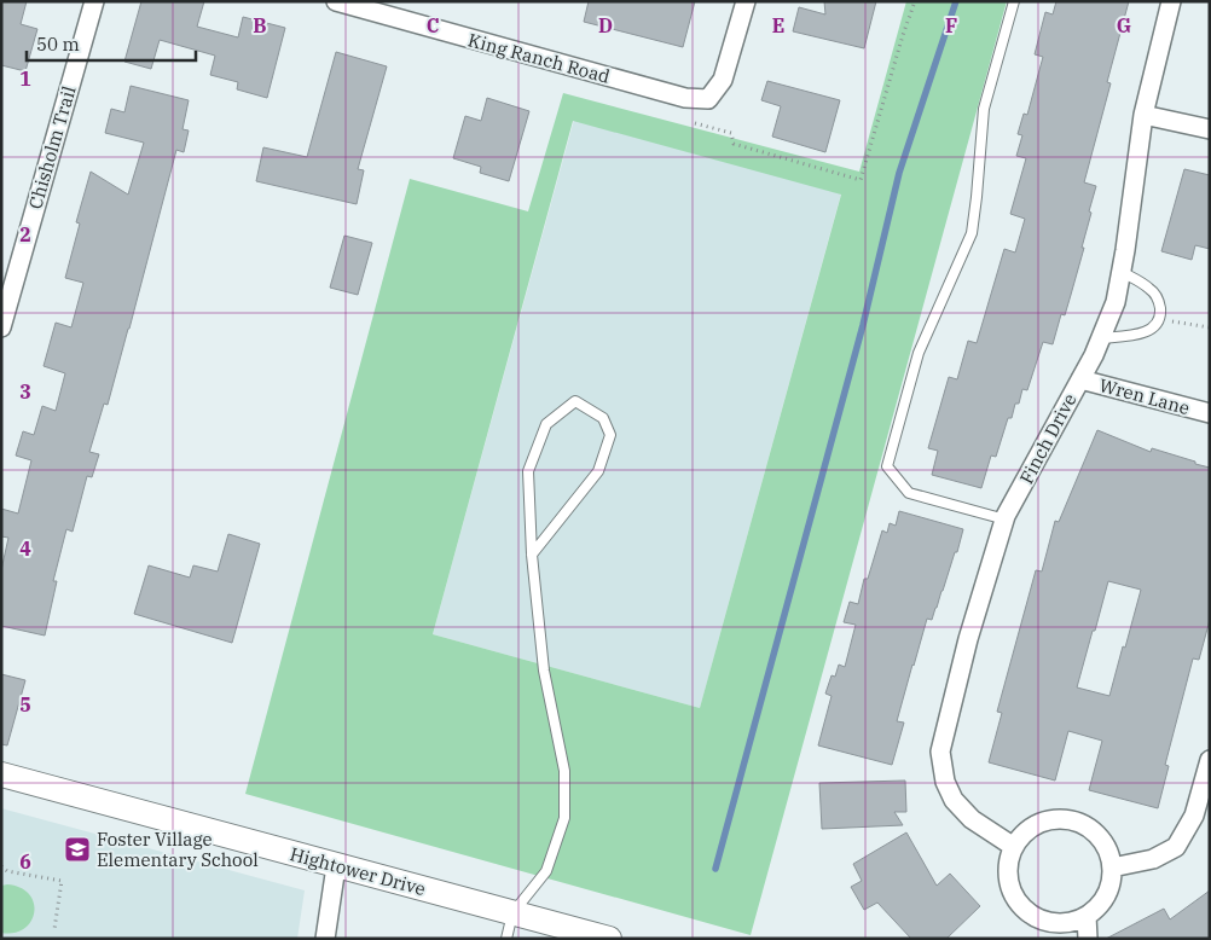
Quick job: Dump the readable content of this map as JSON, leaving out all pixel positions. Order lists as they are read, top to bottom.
{
  "streets": {
    "street": [
      "King Ranch Road",
      "Chisholm Trail",
      "Wren Lane",
      "Finch Drive",
      "Hightower Drive"
    ]
  },
  "crossings": [
    ["Wren Lane", "Finch Drive"]
  ],
  "places": {
    "school or university": ["Foster Village Elementary School"]
  },
  "scale_bar": "50 m",
  "grid": {
    "columns": [
      "B",
      "C",
      "D",
      "E",
      "F",
      "G"
    ],
    "rows": [
      "1",
      "2",
      "3",
      "4",
      "5",
      "6"
    ]
  }
}
